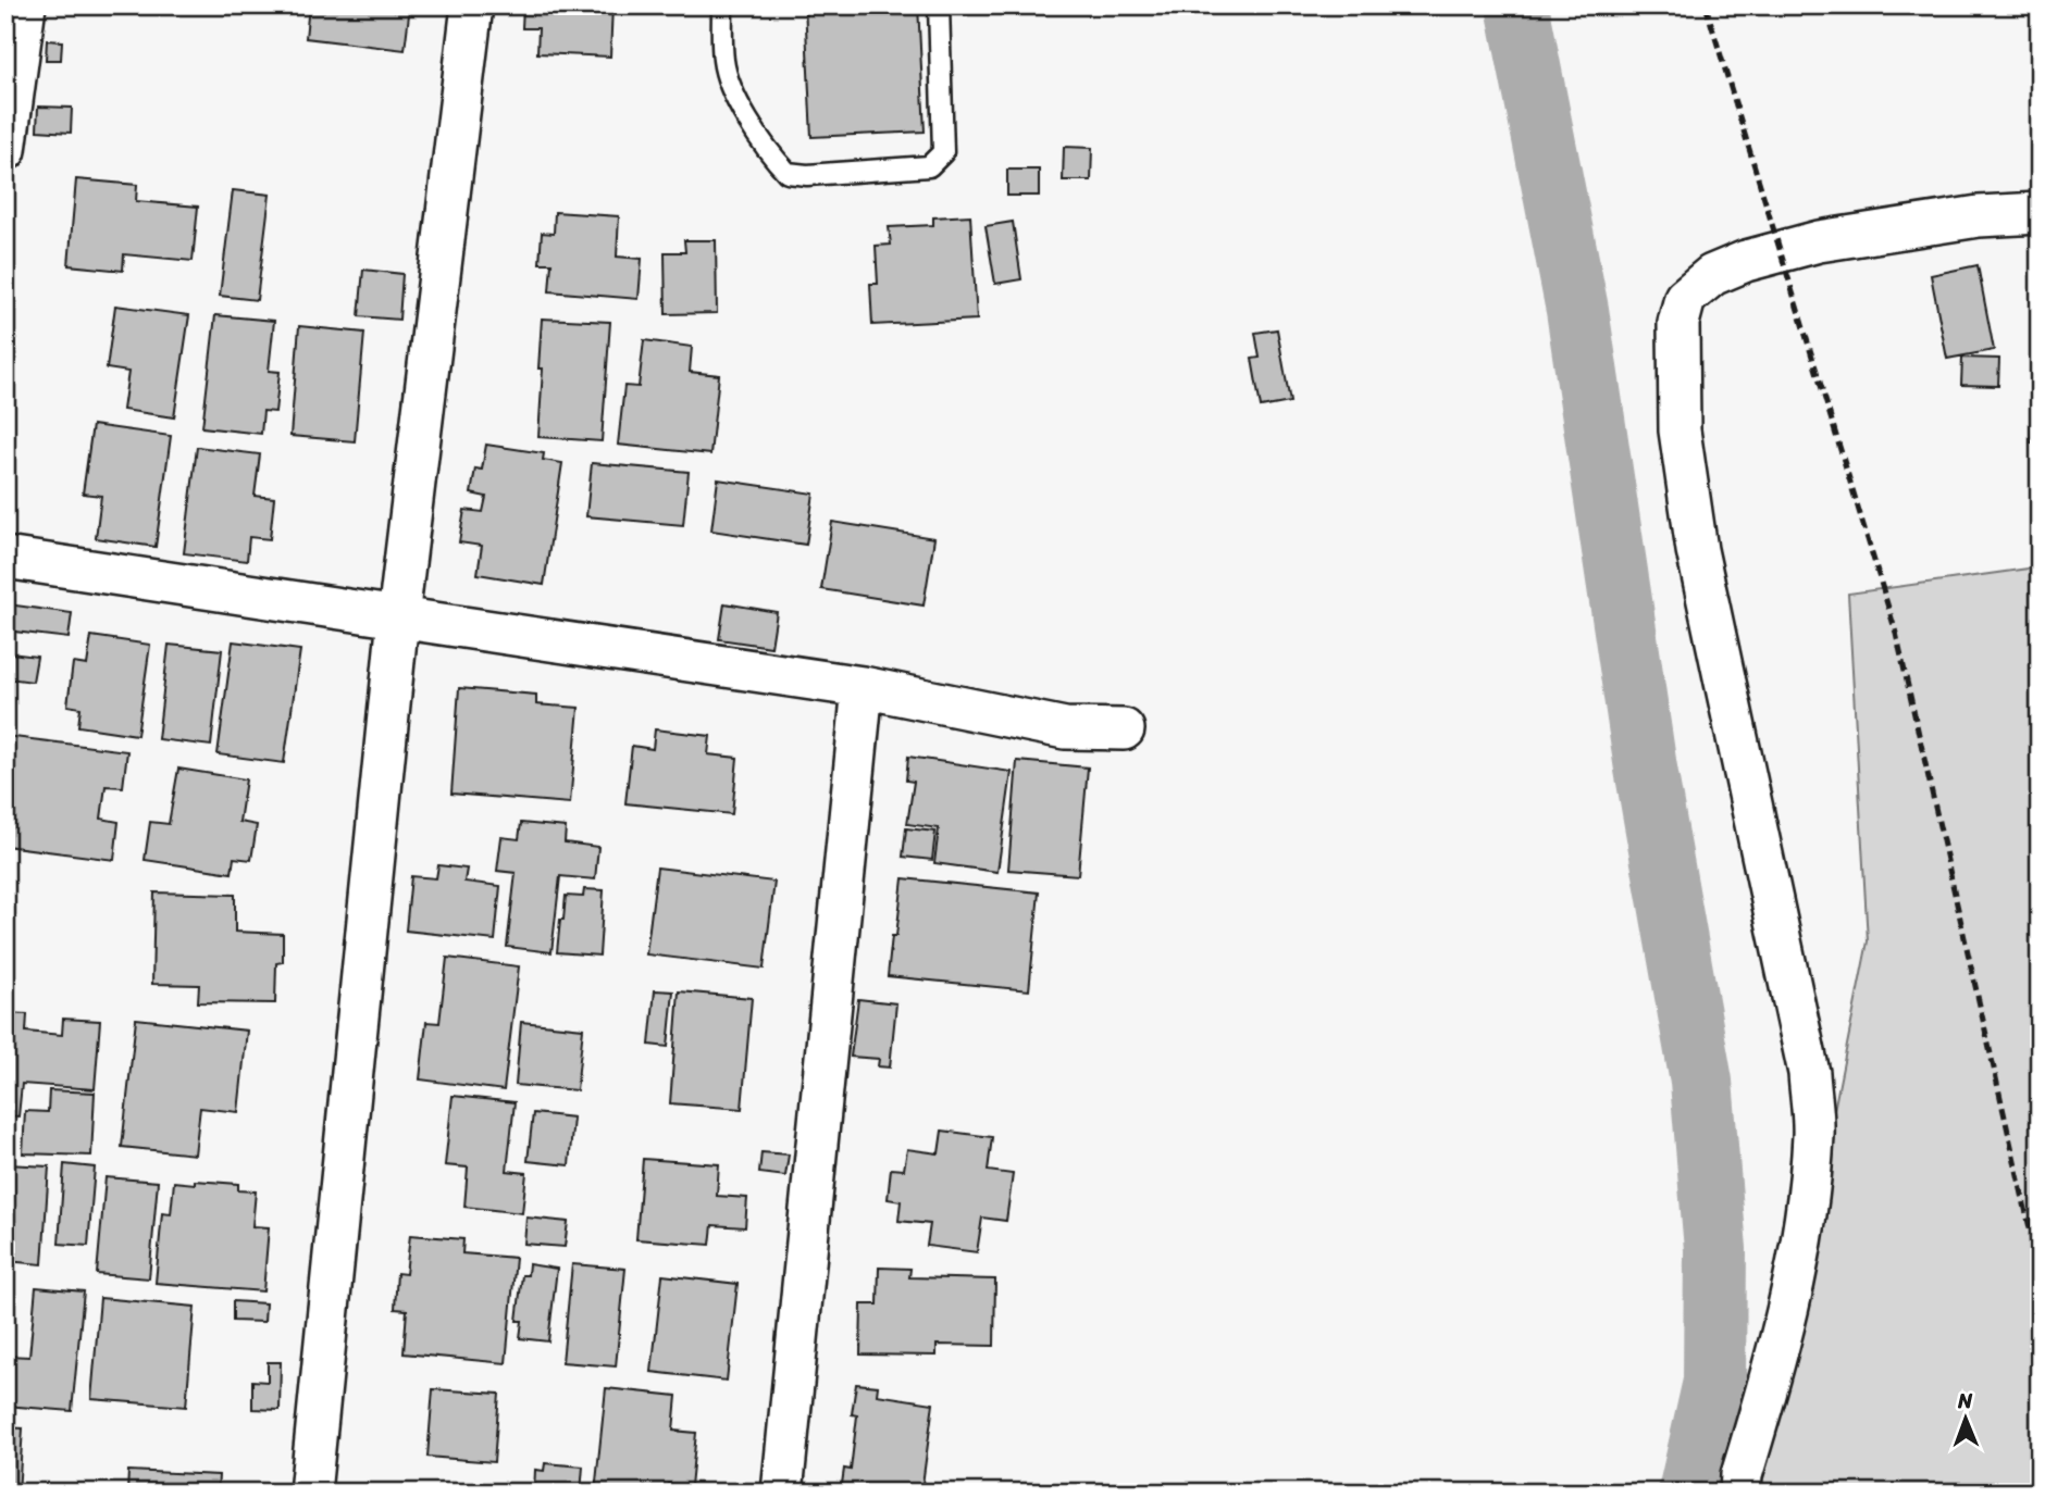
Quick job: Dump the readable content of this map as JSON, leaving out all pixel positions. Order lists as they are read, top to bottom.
{
  "north": "top"
}
